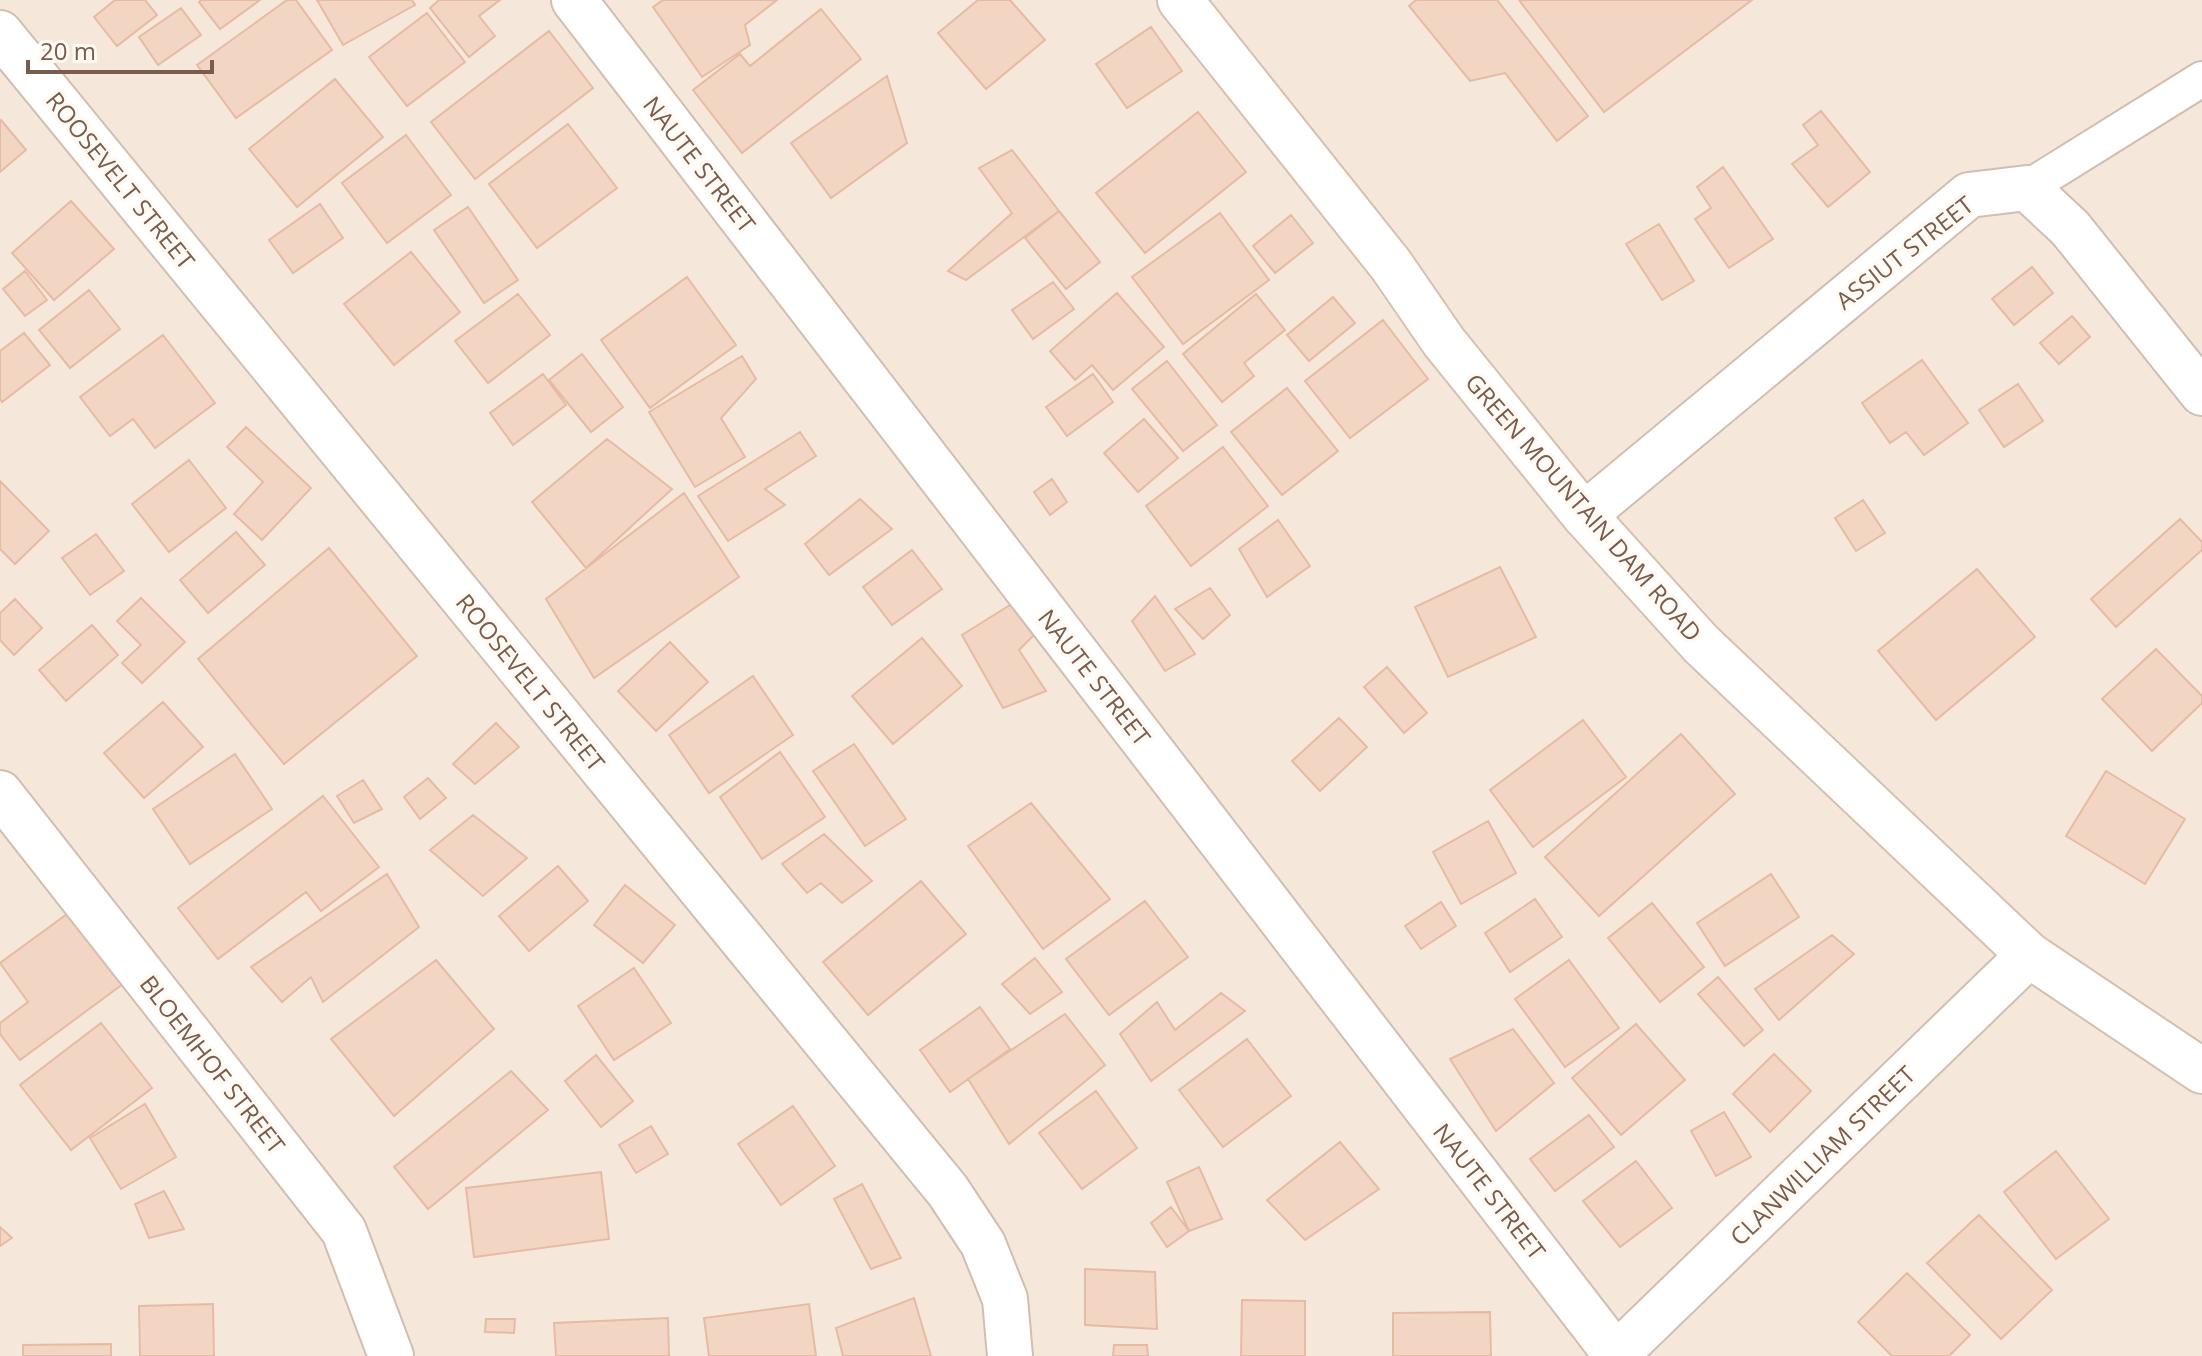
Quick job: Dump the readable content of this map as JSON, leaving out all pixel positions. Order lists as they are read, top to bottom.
{
  "streets": {
    "street": [
      "NAUTE STREET",
      "ROOSEVELT STREET",
      "ASSIUT STREET",
      "GREEN MOUNTAIN DAM ROAD",
      "BLOEMHOF STREET",
      "CLANWILLIAM STREET"
    ]
  },
  "crossings": [
    ["NAUTE STREET", "CLANWILLIAM STREET"],
    ["ASSIUT STREET", "GREEN MOUNTAIN DAM ROAD"],
    ["GREEN MOUNTAIN DAM ROAD", "CLANWILLIAM STREET"]
  ],
  "scale_bar": "20 m"
}
